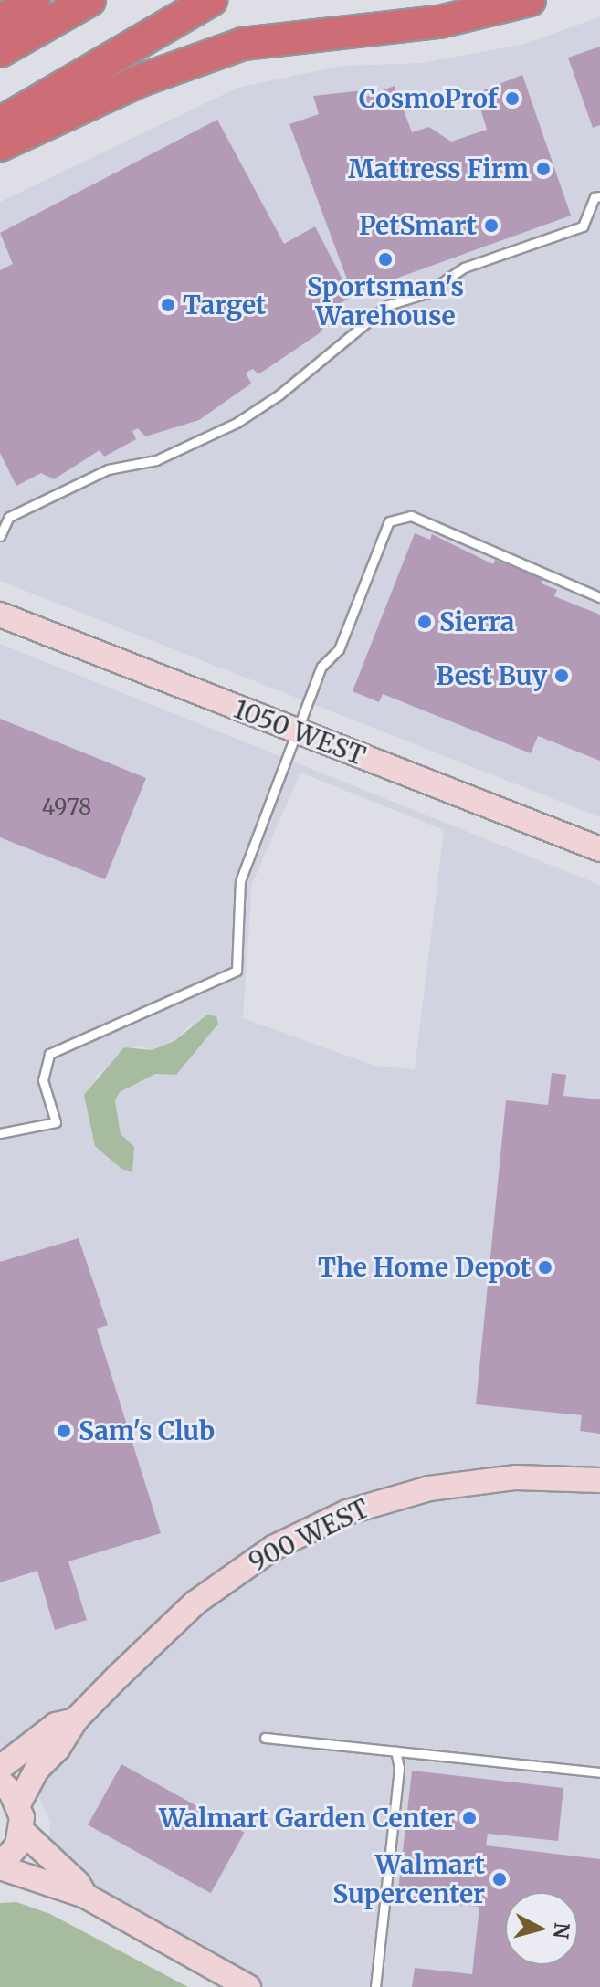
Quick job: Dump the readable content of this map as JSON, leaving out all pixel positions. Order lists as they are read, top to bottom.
{
  "streets": {
    "street": ["1050 WEST", "900 WEST"]
  },
  "places": [
    "CosmoProf",
    "Mattress Firm",
    "PetSmart",
    "Sportsman's Warehouse",
    "Target",
    "Sierra",
    "Best Buy",
    "The Home Depot",
    "Sam's Club",
    "Walmart Garden Center",
    "Walmart Supercenter"
  ],
  "house_numbers": ["4978"],
  "north": "right"
}
